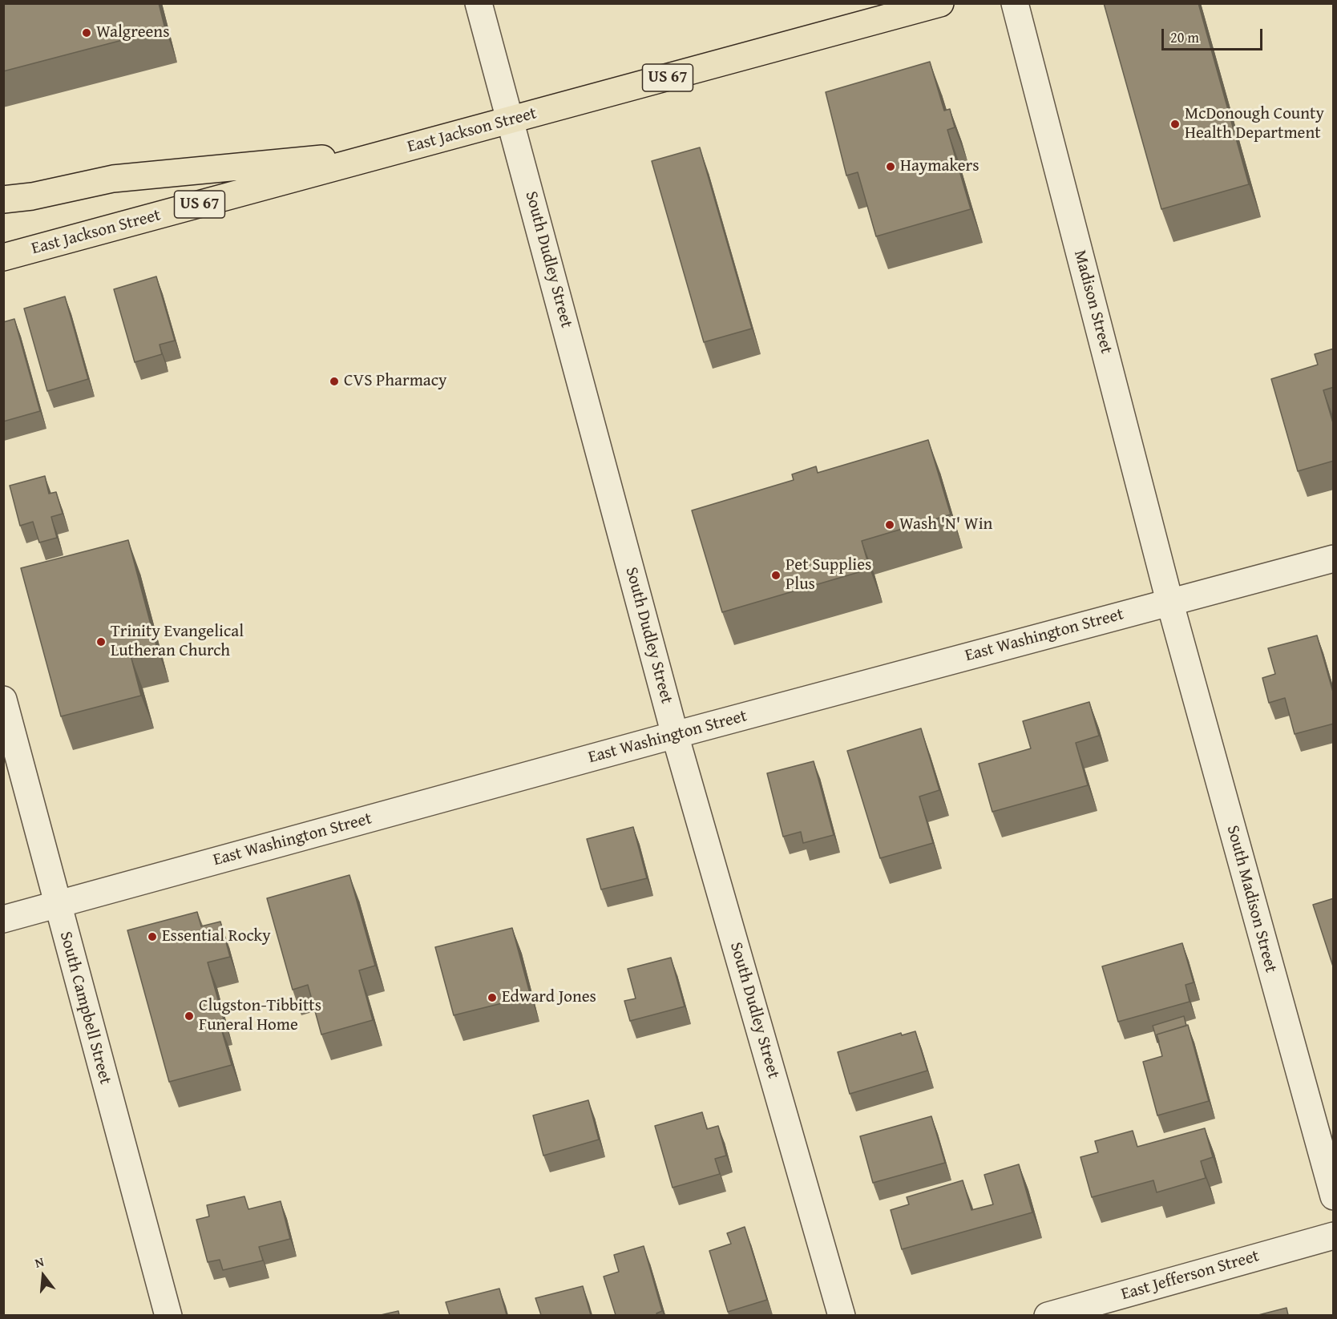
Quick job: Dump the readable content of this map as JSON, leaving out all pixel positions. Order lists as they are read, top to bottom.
{
  "streets": {
    "highway": ["US 67", "East Jackson Street"],
    "street": [
      "South Dudley Street",
      "Madison Street",
      "East Washington Street",
      "South Madison Street",
      "South Campbell Street",
      "East Jefferson Street"
    ]
  },
  "crossings": [
    ["East Jackson Street", "South Dudley Street"],
    ["South Dudley Street", "East Washington Street"],
    ["Madison Street", "East Washington Street"],
    ["Madison Street", "South Madison Street"],
    ["East Washington Street", "South Madison Street"],
    ["East Washington Street", "South Campbell Street"]
  ],
  "places": [
    "Walgreens",
    "McDonough County Health Department",
    "Haymakers",
    "CVS Pharmacy",
    "Wash 'N' Win",
    "Pet Supplies Plus",
    "Trinity Evangelical Lutheran Church",
    "Essential Rocky",
    "Edward Jones",
    "Clugston-Tibbitts Funeral Home"
  ],
  "scale_bar": "20 m",
  "north": "top"
}
